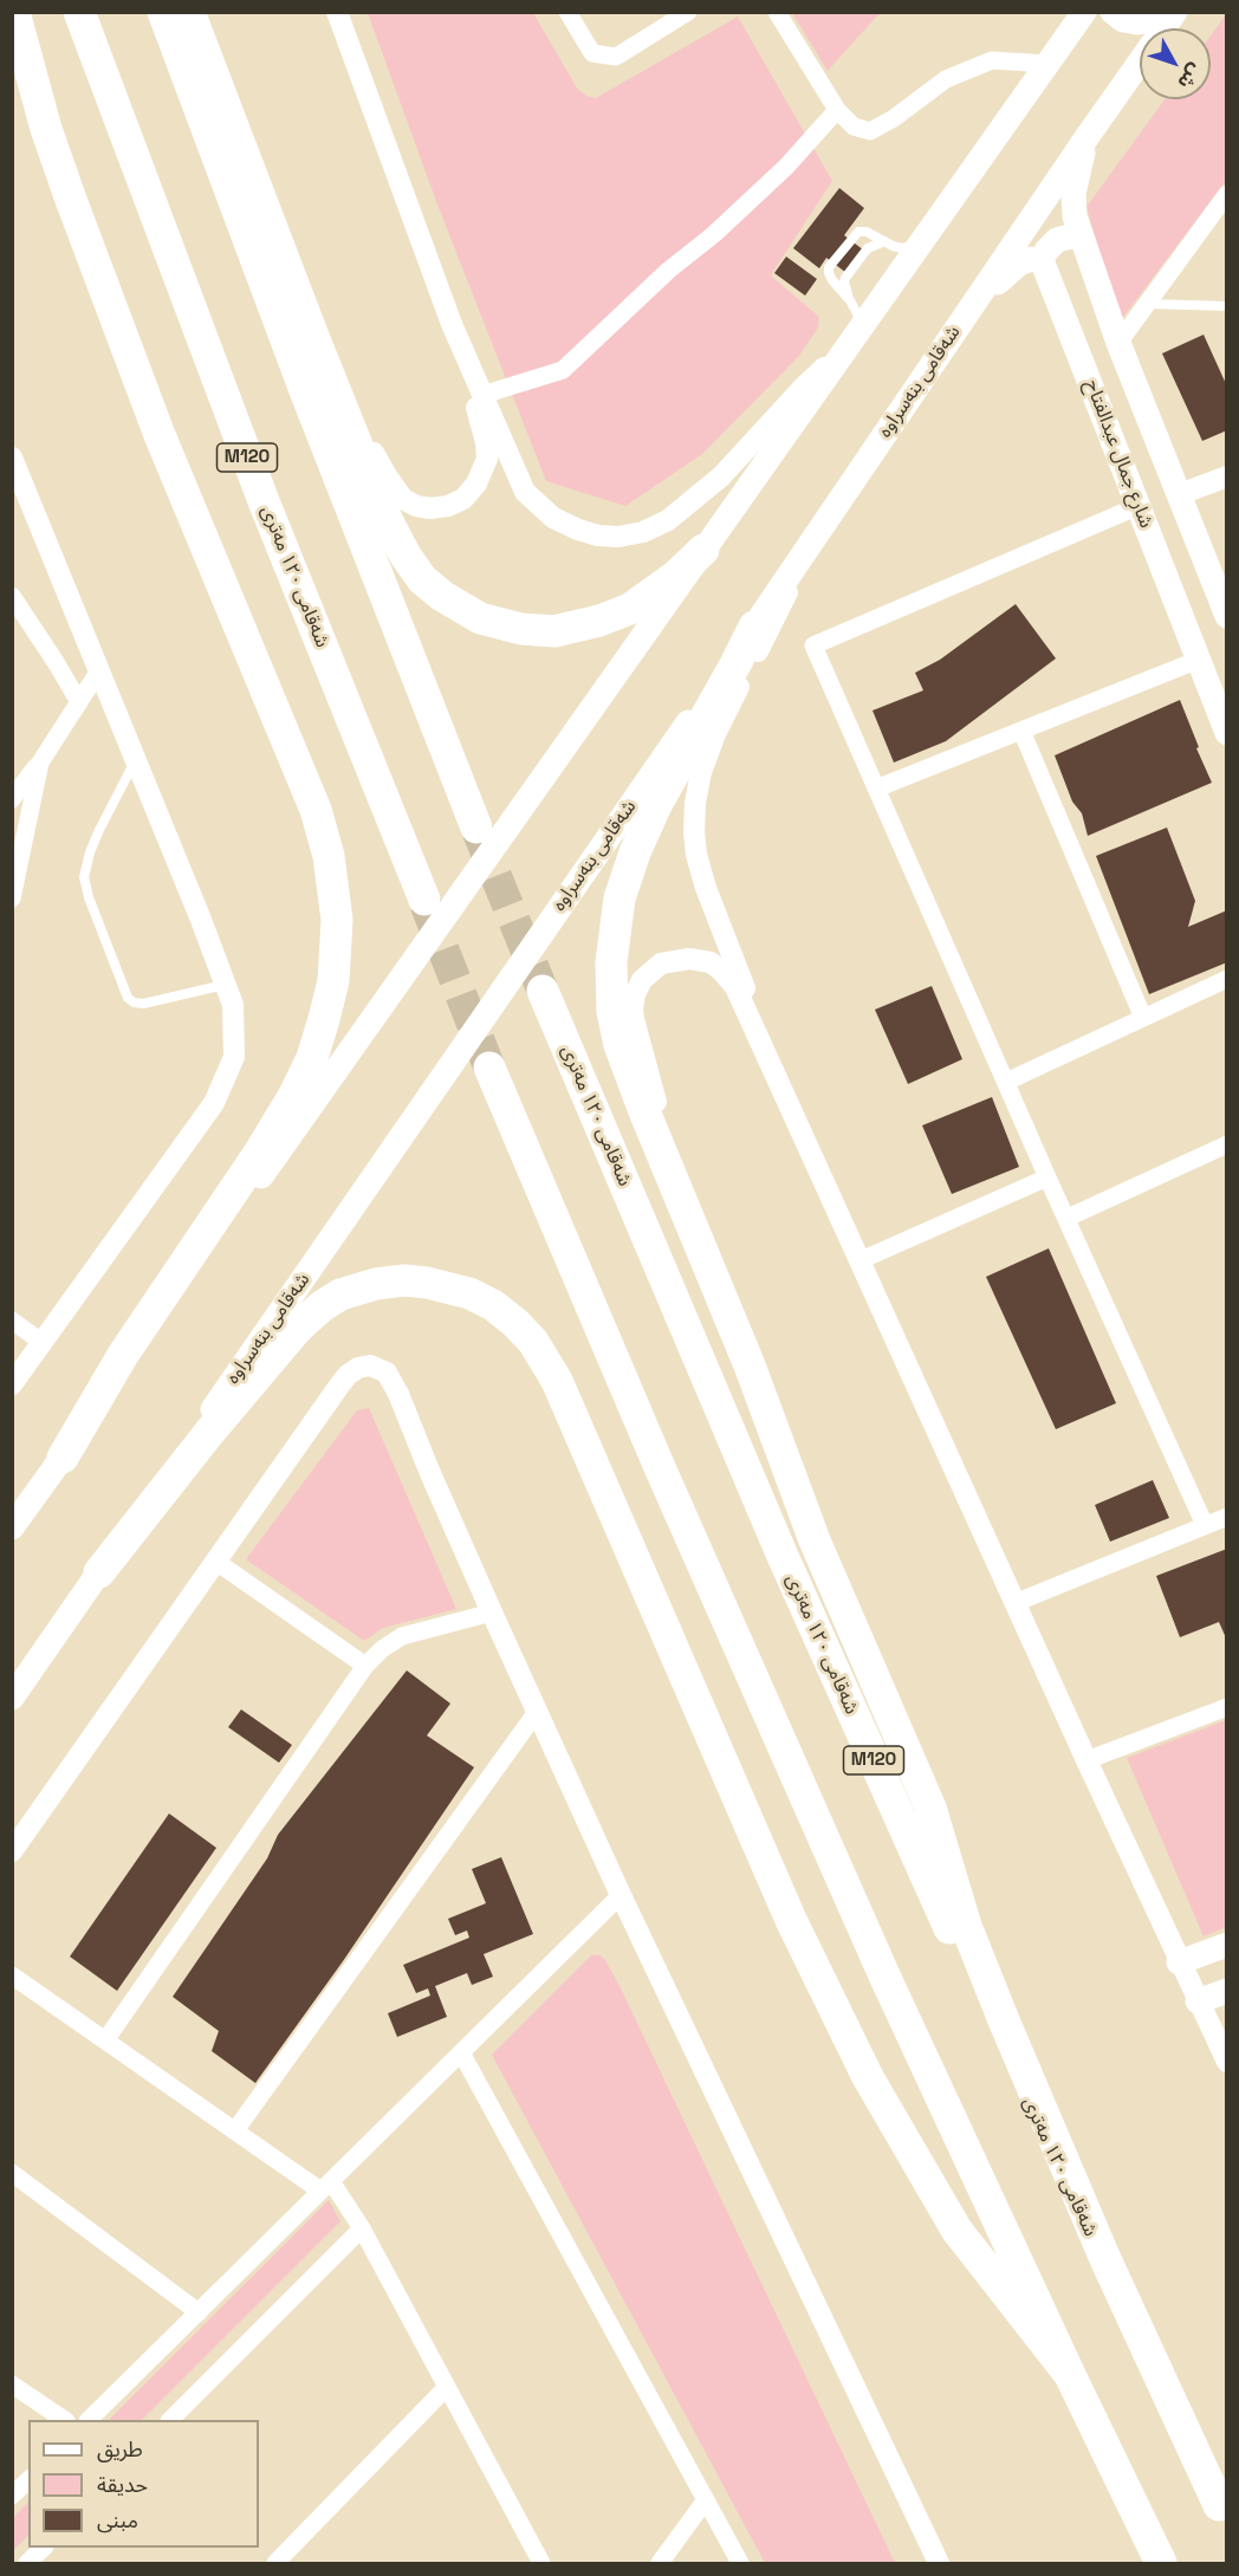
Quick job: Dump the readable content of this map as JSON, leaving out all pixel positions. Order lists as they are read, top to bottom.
{
  "streets": {
    "highway": ["M120", "شەقامی ١٢٠ مەتری"],
    "main road": ["شەقامی بنەسراوە", "شارع جمال عبدالفتاح"]
  },
  "crossings": [
    ["شەقامی بنەسراوە", "شارع جمال عبدالفتاح"]
  ],
  "legend": ["طريق", "حديقة", "مبنى"],
  "north": "bottom right"
}
